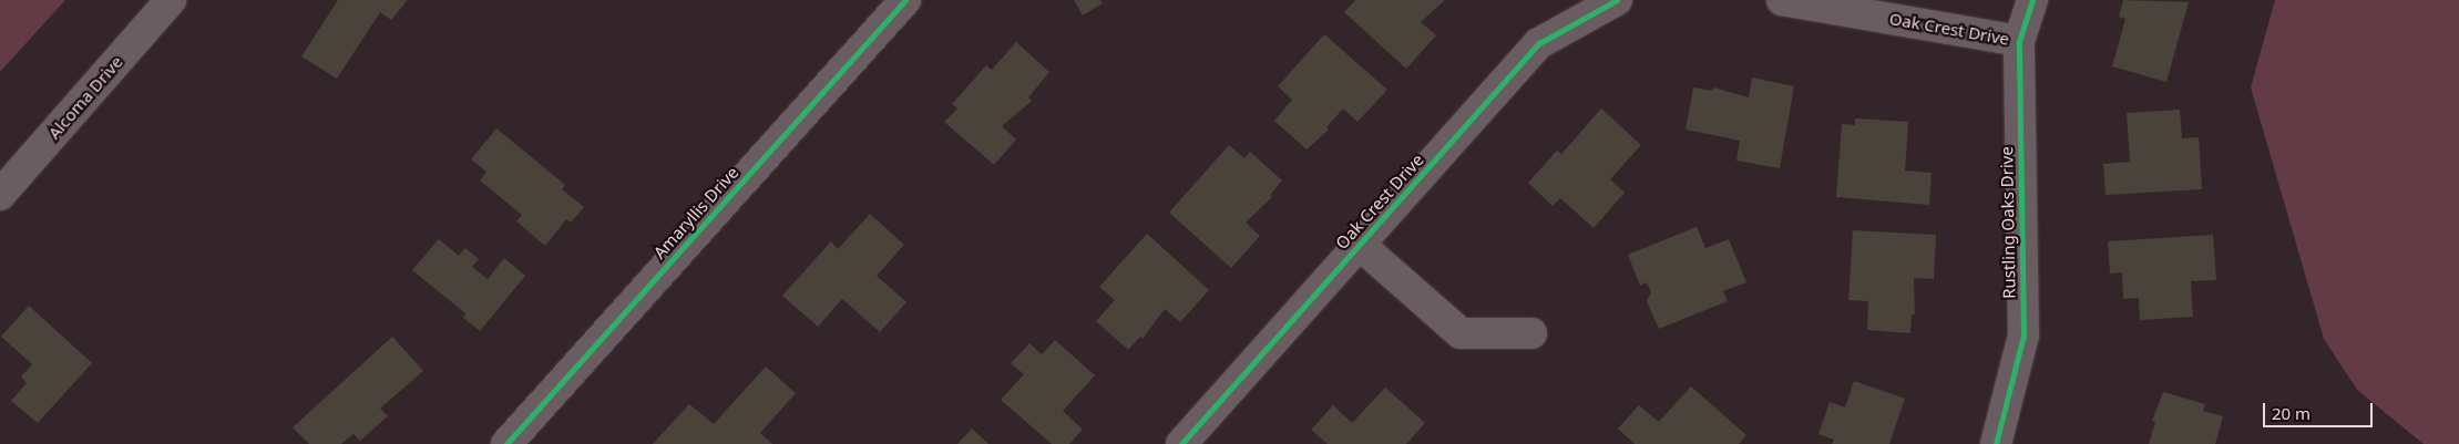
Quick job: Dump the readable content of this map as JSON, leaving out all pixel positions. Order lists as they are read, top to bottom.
{
  "streets": {
    "street": [
      "Oak Crest Drive",
      "Alcoma Drive",
      "Amaryllis Drive",
      "Rustling Oaks Drive"
    ]
  },
  "crossings": [
    ["Oak Crest Drive", "Rustling Oaks Drive"]
  ],
  "scale_bar": "20 m"
}
